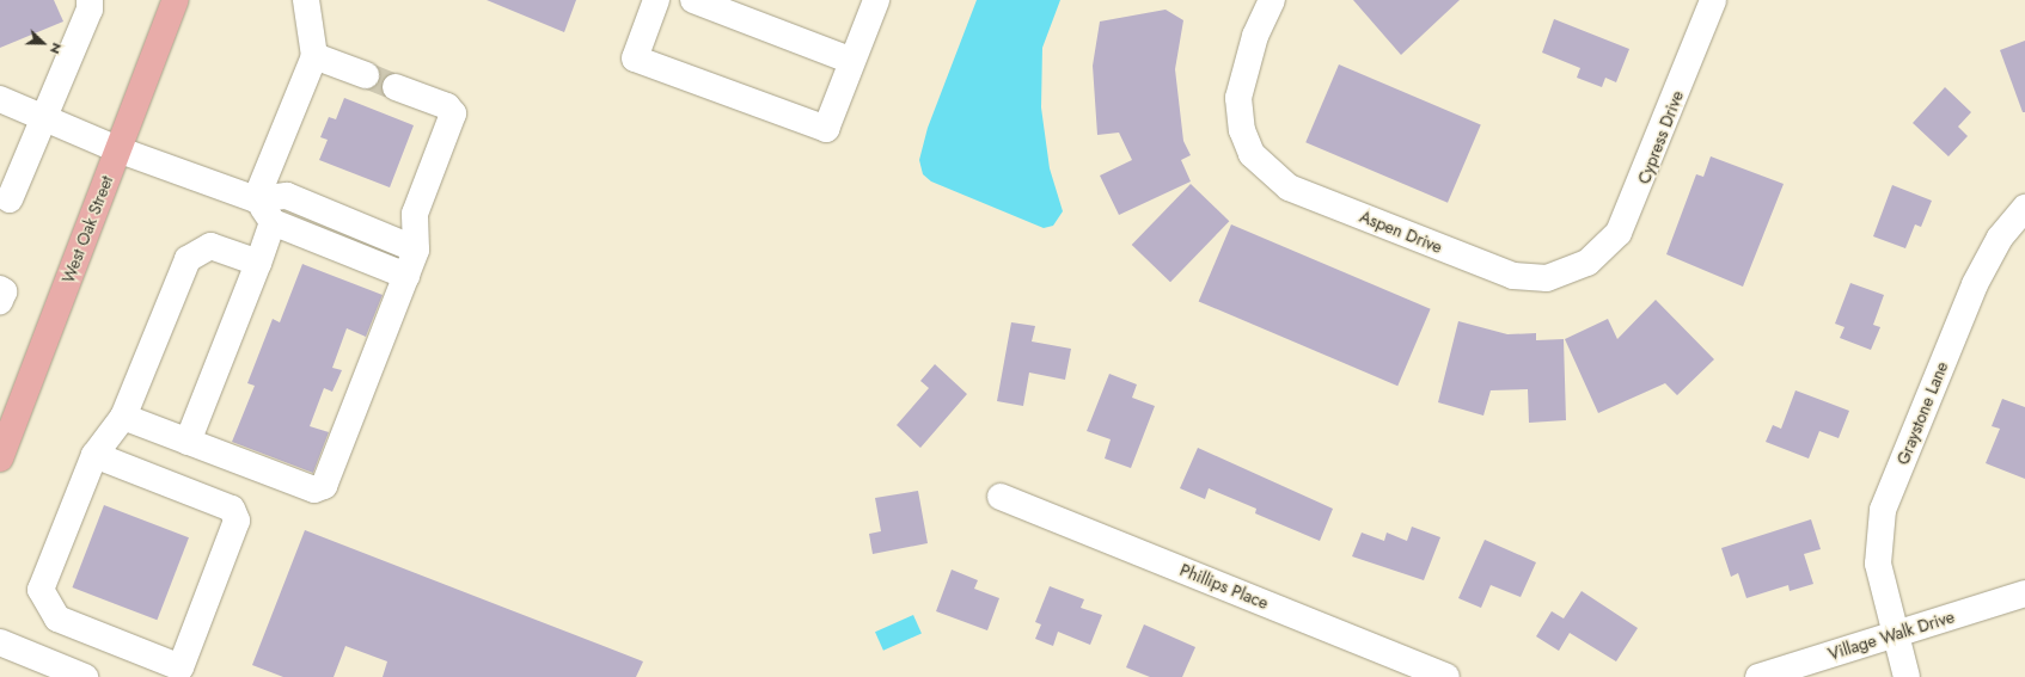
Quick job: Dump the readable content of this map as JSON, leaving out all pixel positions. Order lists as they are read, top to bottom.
{
  "streets": {
    "main road": ["West Oak Street"],
    "street": [
      "Cypress Drive",
      "Aspen Drive",
      "Graystone Lane",
      "Phillips Place",
      "Village Walk Drive"
    ]
  },
  "crossings": [
    ["Cypress Drive", "Aspen Drive"],
    ["Graystone Lane", "Village Walk Drive"]
  ],
  "north": "right"
}
